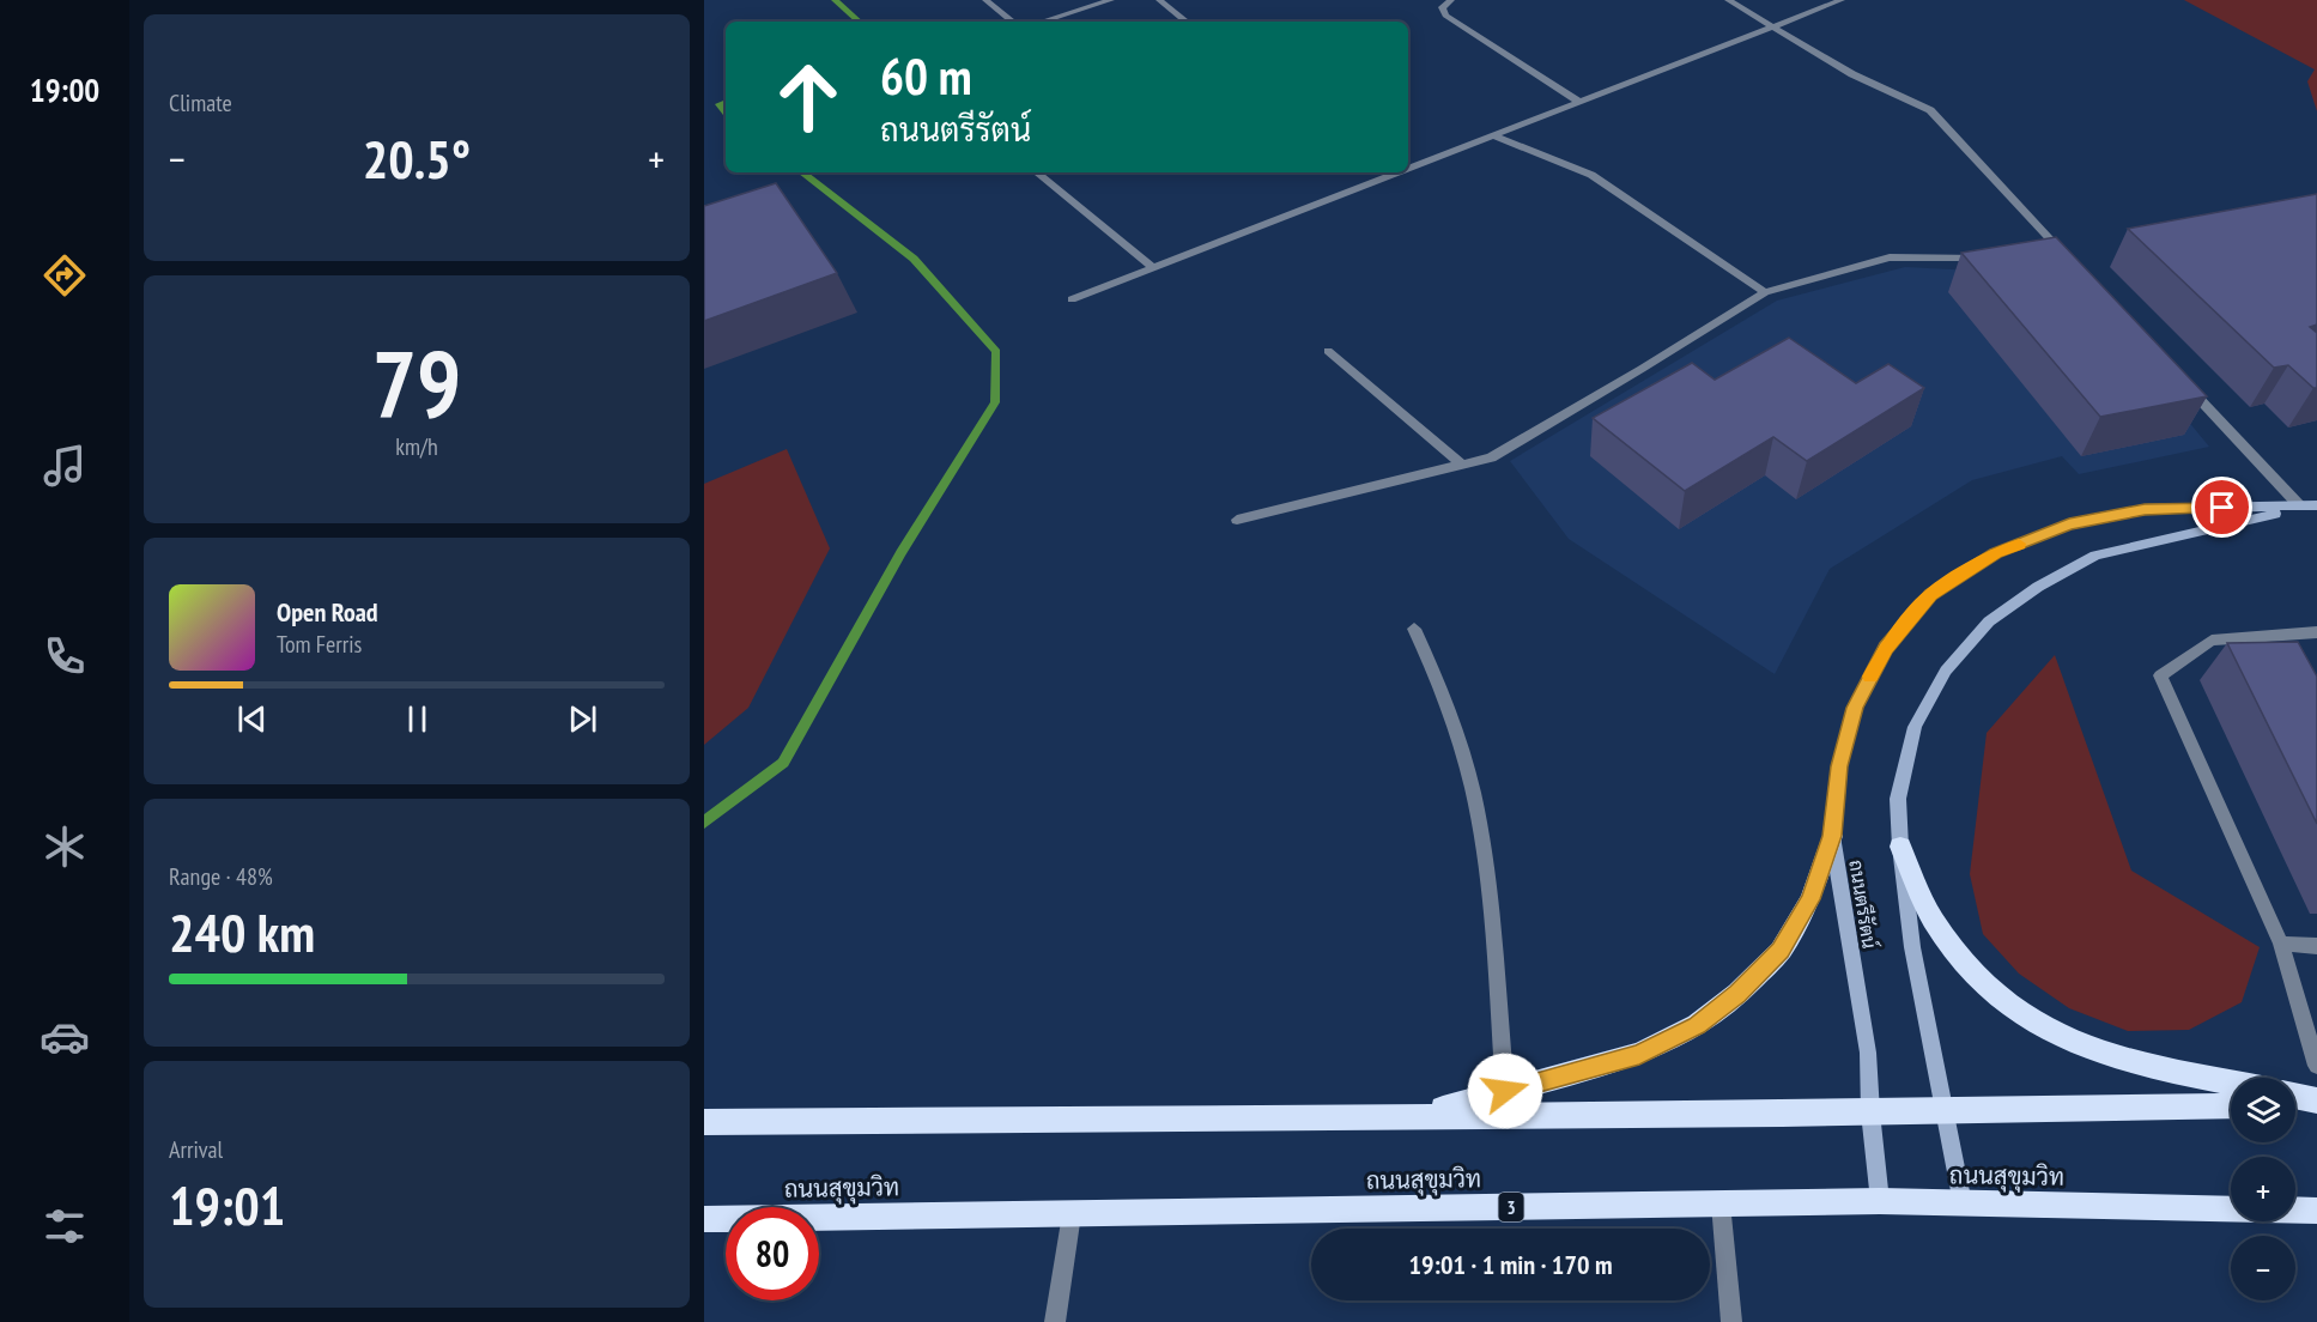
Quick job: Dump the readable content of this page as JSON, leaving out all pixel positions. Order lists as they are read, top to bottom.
{
  "streets": {
    "highway": ["ถนนสุขุมวิท", "3"],
    "main road": ["ถนนตรีรัตน์"]
  },
  "crossings": [
    ["ถนนตรีรัตน์", "ถนนสุขุมวิท"]
  ],
  "page": {
    "tabs": "19:00",
    "tile": [
      "Climate",
      ["79", "km/h"],
      ["Range · 48%", "240 km"],
      ["Arrival", "19:01"]
    ],
    "turn": ["60 m", "ถนนตรีรัตน์"],
    "heat": ["−", "20.5°", "+"],
    "song": ["Open Road", "Tom Ferris"],
    "map_buttons": ["+", "−"],
    "limit": "80",
    "trip": "19:01 · 1 min · 170 m"
  }
}
